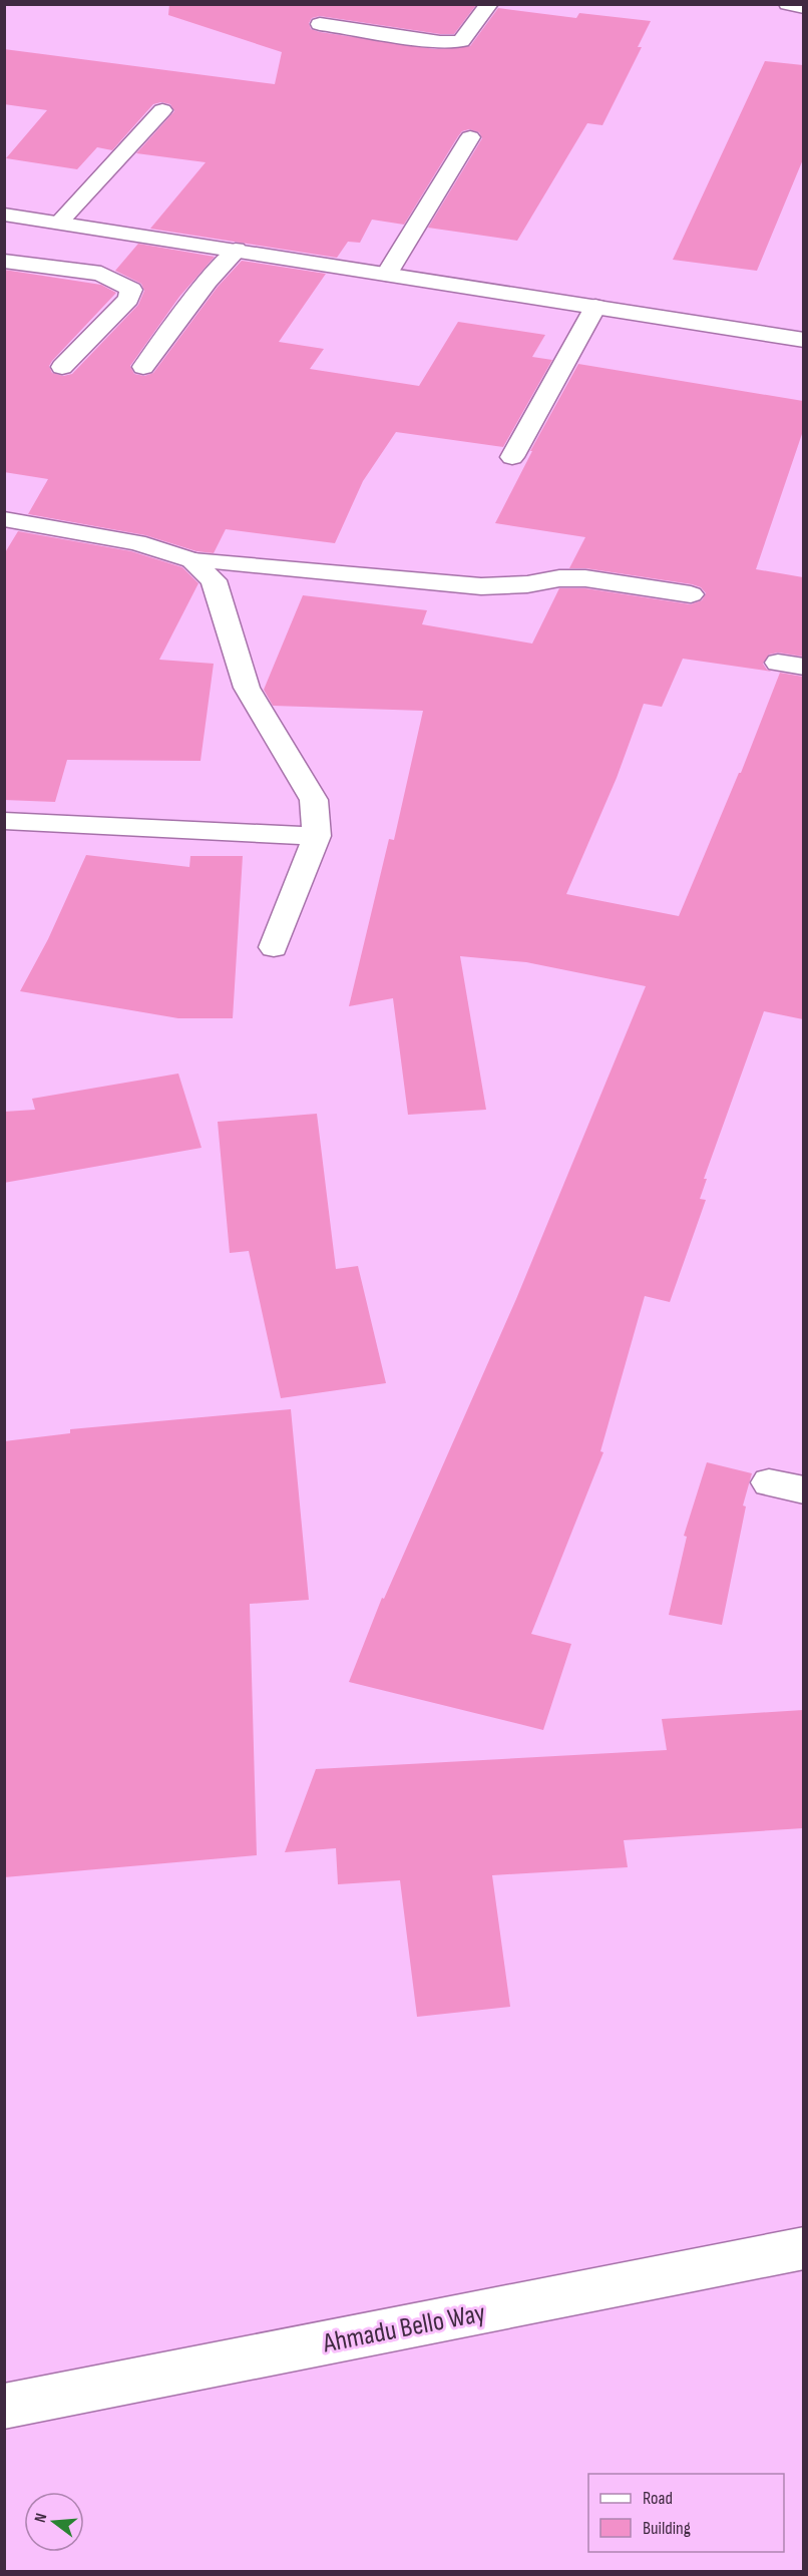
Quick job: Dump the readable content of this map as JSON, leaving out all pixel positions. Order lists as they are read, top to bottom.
{
  "streets": {
    "street": ["Ahmadu Bello Way"]
  },
  "legend": ["Road", "Building"],
  "north": "left"
}
